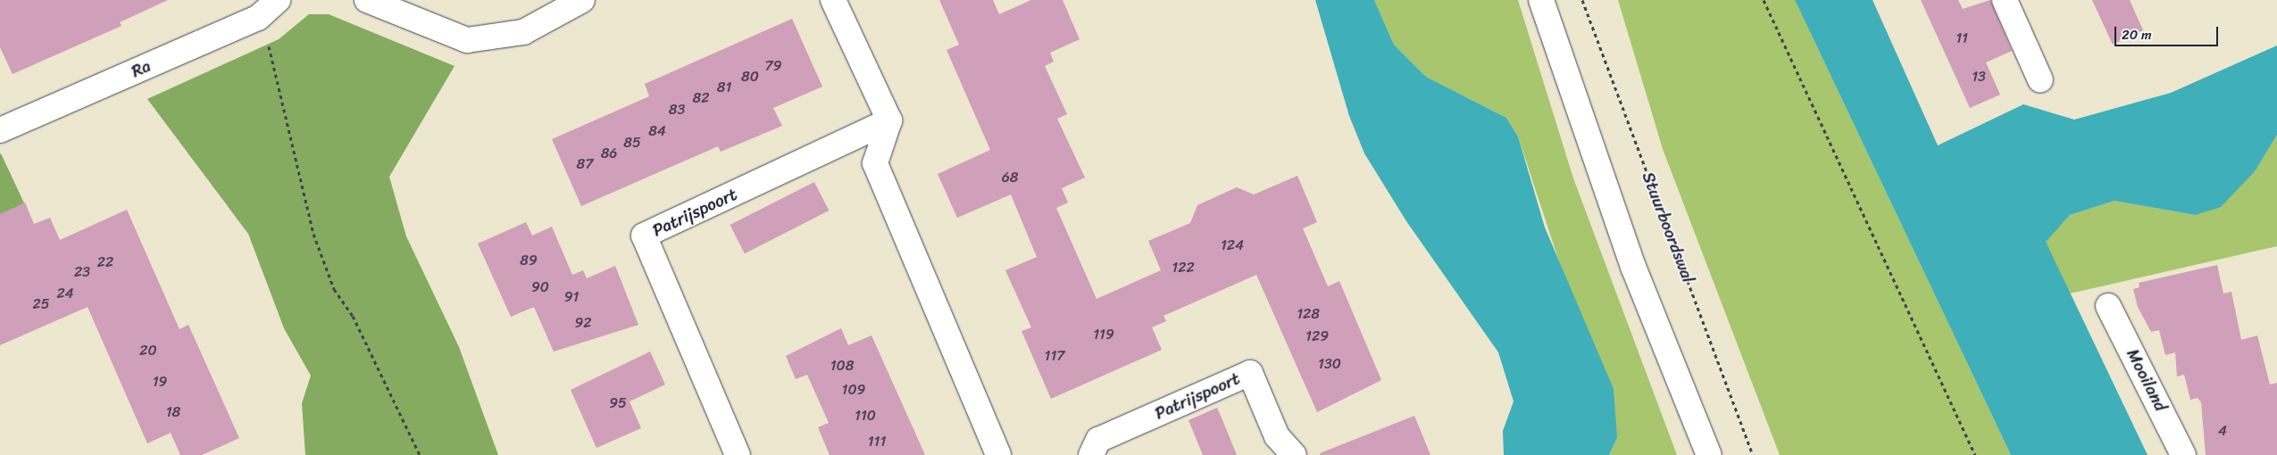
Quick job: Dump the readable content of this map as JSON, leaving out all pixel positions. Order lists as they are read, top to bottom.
{
  "streets": {
    "street": ["Ra", "Patrijspoort", "Mooiland"],
    "path": ["Stuurboordswal"]
  },
  "house_numbers": [
    "11",
    "79",
    "80",
    "13",
    "81",
    "82",
    "83",
    "84",
    "85",
    "86",
    "87",
    "68",
    "124",
    "89",
    "22",
    "122",
    "23",
    "90",
    "24",
    "91",
    "25",
    "128",
    "92",
    "119",
    "129",
    "20",
    "117",
    "130",
    "108",
    "19",
    "109",
    "95",
    "18",
    "110",
    "4",
    "111"
  ],
  "scale_bar": "20 m"
}
